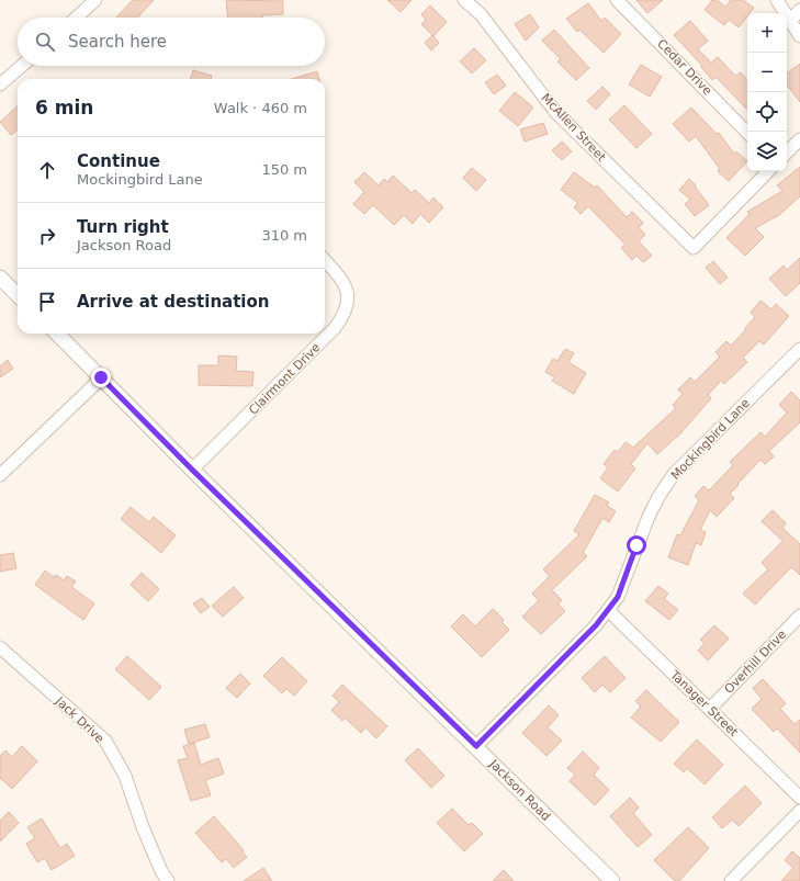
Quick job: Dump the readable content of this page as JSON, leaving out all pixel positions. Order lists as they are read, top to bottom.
{
  "streets": {
    "street": [
      "Cedar Drive",
      "McAllen Street",
      "Clairmont Drive",
      "Mockingbird Lane",
      "Overhill Drive",
      "Tanager Street",
      "Jack Drive",
      "Jackson Road"
    ]
  },
  "crossings": [
    ["Clairmont Drive", "Jackson Road"],
    ["Mockingbird Lane", "Tanager Street"],
    ["Mockingbird Lane", "Jackson Road"],
    ["Overhill Drive", "Tanager Street"]
  ],
  "page": {
    "map_buttons": ["+", "−"],
    "search": "Search here",
    "heading": ["6 min", "Walk · 460 m"],
    "list": [
      ["Continue", "Mockingbird Lane", "150 m"],
      ["Turn right", "Jackson Road", "310 m"],
      "Arrive at destination"
    ]
  }
}
